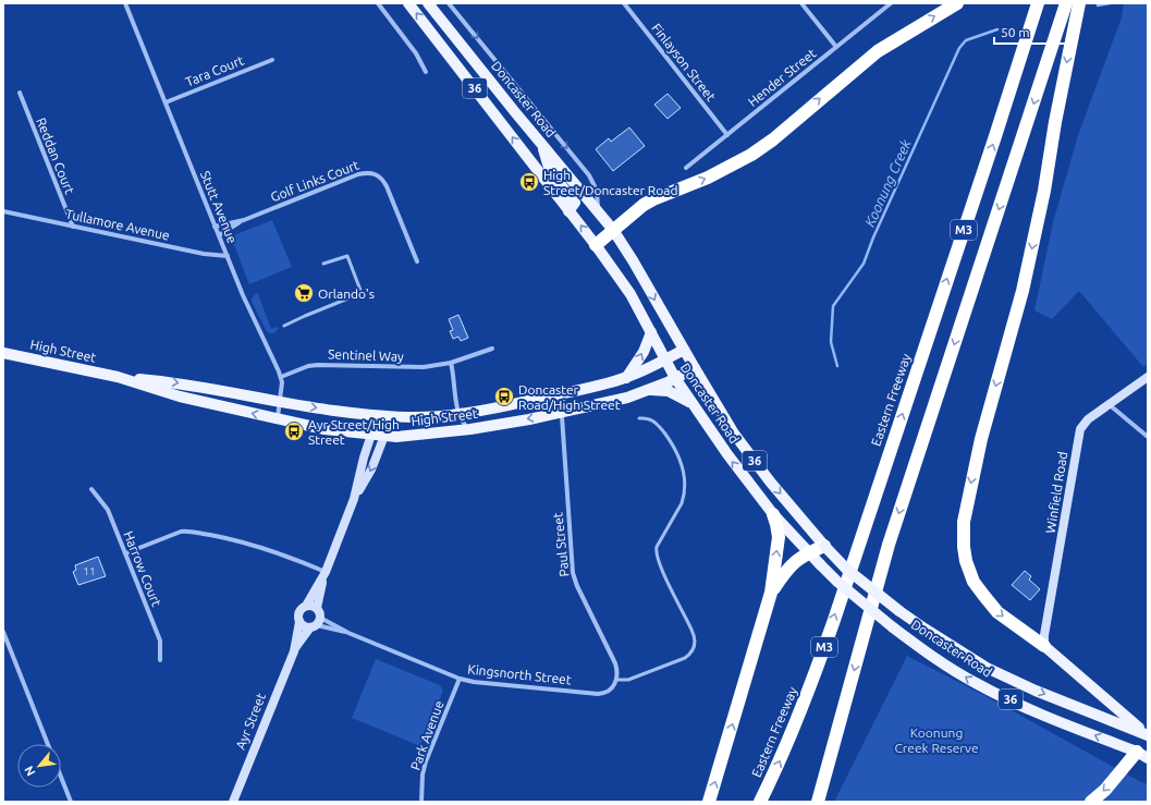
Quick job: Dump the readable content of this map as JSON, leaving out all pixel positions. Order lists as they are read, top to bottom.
{
  "streets": {
    "highway": ["M3", "Eastern Freeway"],
    "main road": ["36", "Doncaster Road", "High Street"],
    "street": [
      "Finlayson Street",
      "Tara Court",
      "Hender Street",
      "Reddan Court",
      "Golf Links Court",
      "Stutt Avenue",
      "Tullamore Avenue",
      "Sentinel Way",
      "Winfield Road",
      "Paul Street",
      "Harrow Court",
      "Kingsnorth Street",
      "Ayr Street",
      "Park Avenue"
    ]
  },
  "crossings": [
    ["Finlayson Street", "Hender Street"],
    ["Tara Court", "Stutt Avenue"],
    ["Doncaster Road", "High Street"],
    ["Reddan Court", "Tullamore Avenue"],
    ["Golf Links Court", "Stutt Avenue"],
    ["Stutt Avenue", "Tullamore Avenue"],
    ["Stutt Avenue", "High Street"],
    ["Stutt Avenue", "Sentinel Way"],
    ["High Street", "Paul Street"],
    ["Paul Street", "Kingsnorth Street"],
    ["Kingsnorth Street", "Ayr Street"],
    ["Kingsnorth Street", "Park Avenue"]
  ],
  "water": ["Koonung Creek"],
  "parks": ["Koonung Creek Reserve"],
  "places": {
    "bus stop": ["High Street/Doncaster Road", "Doncaster Road/High Street", "Ayr Street/High Street"],
    "supermarket": ["Orlando's"]
  },
  "house_numbers": ["11"],
  "scale_bar": "50 m",
  "north": "bottom left"
}
